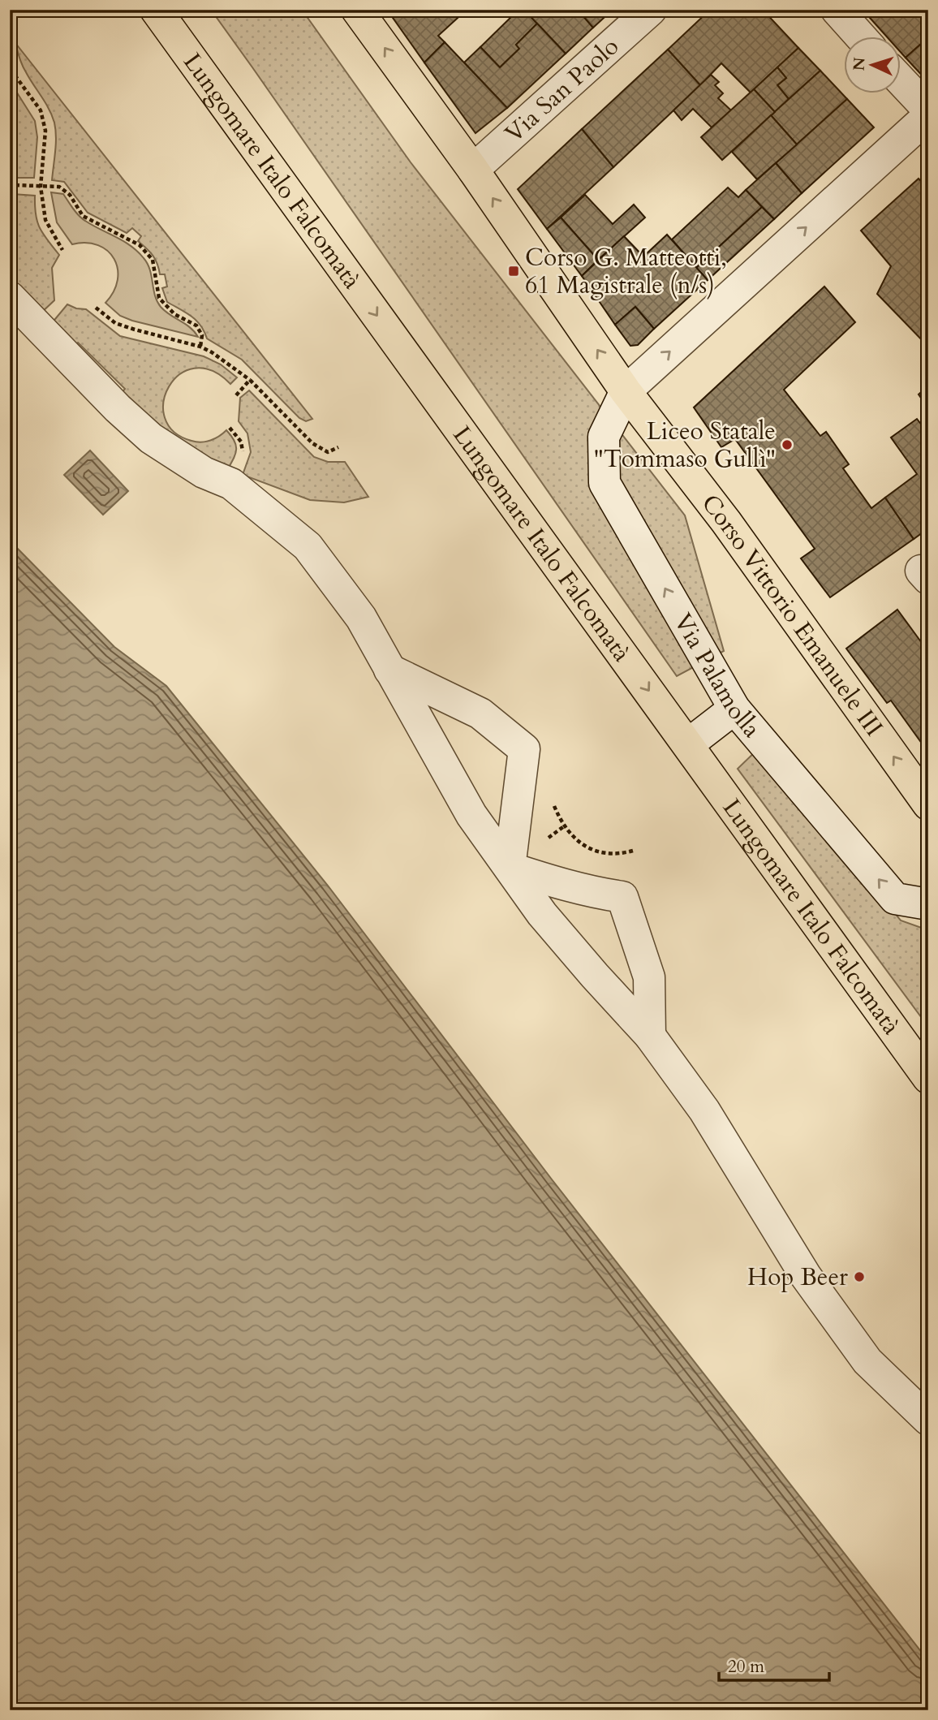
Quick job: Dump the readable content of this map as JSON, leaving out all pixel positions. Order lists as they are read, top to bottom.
{
  "streets": {
    "main road": ["Lungomare Italo Falcomatà", "Corso Vittorio Emanuele III"],
    "street": ["Via San Paolo", "Via Palamolla"]
  },
  "crossings": [
    ["Via San Paolo", "Corso Vittorio Emanuele III"],
    ["Corso Vittorio Emanuele III", "Via Palamolla"]
  ],
  "one_way": ["Lungomare Italo Falcomatà", "Corso Vittorio Emanuele III"],
  "places": {
    "transit": ["Corso G. Matteotti, 61 Magistrale (n/s)"],
    "other": ["Liceo Statale \"Tommaso Gullì\"", "Hop Beer"]
  },
  "scale_bar": "20 m",
  "north": "left"
}
